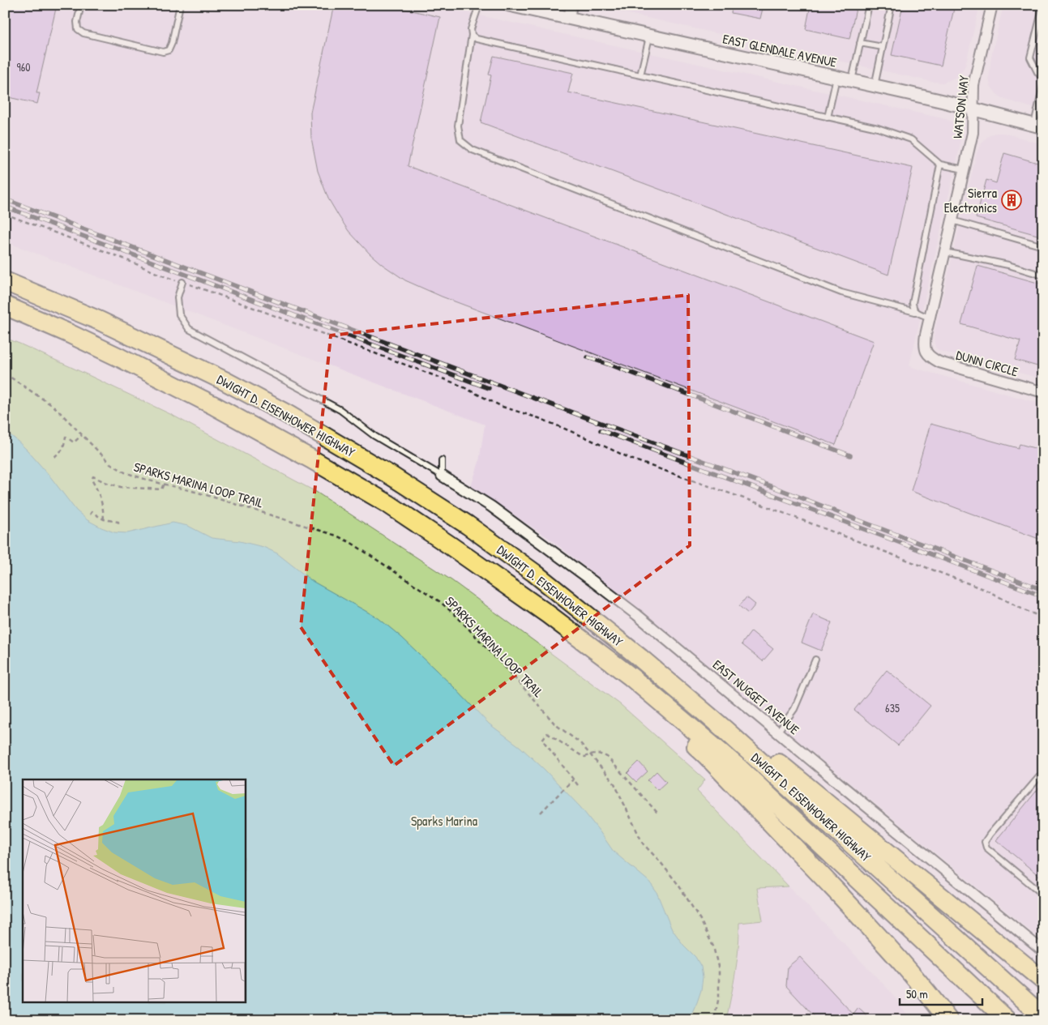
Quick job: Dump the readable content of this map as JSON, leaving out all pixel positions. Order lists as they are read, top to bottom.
{
  "streets": {
    "highway": ["DWIGHT D. EISENHOWER HIGHWAY"],
    "street": [
      "EAST GLENDALE AVENUE",
      "WATSON WAY",
      "DUNN CIRCLE",
      "EAST NUGGET AVENUE"
    ],
    "path": ["SPARKS MARINA LOOP TRAIL"]
  },
  "crossings": [
    ["EAST GLENDALE AVENUE", "WATSON WAY"],
    ["WATSON WAY", "DUNN CIRCLE"]
  ],
  "parks": ["Sparks Marina"],
  "places": {
    "building": ["Sierra Electronics"]
  },
  "house_numbers": ["960", "635"],
  "scale_bar": "50 m"
}
